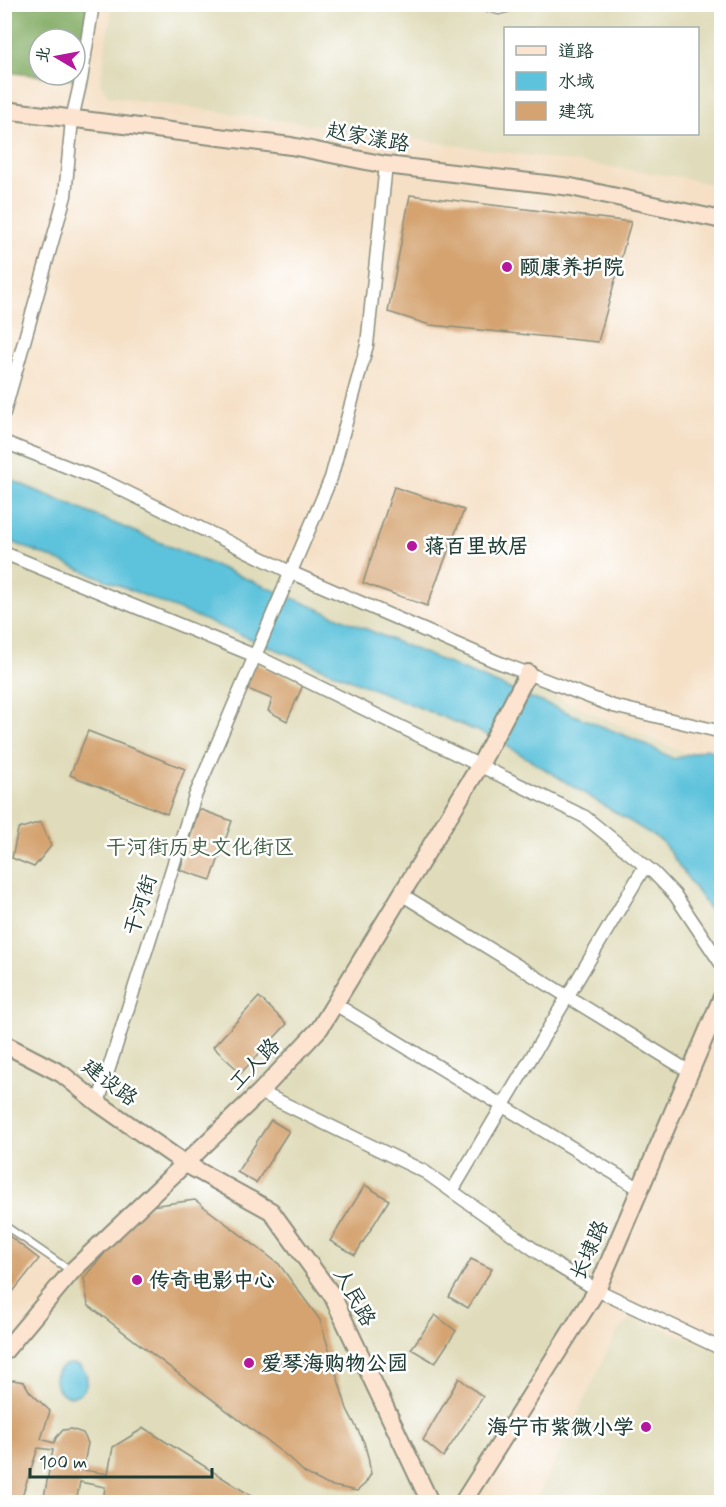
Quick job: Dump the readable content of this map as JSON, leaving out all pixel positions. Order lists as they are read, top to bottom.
{
  "streets": {
    "street": [
      "赵家漾路",
      "干河街",
      "工人路",
      "建设路",
      "长埭路",
      "人民路"
    ]
  },
  "crossings": [
    ["赵家漾路", "干河街"],
    ["干河街", "建设路"],
    ["工人路", "建设路"],
    ["工人路", "人民路"],
    ["建设路", "人民路"]
  ],
  "parks": ["干河街历史文化街区"],
  "places": [
    "颐康养护院",
    "蒋百里故居",
    "传奇电影中心",
    "爱琴海购物公园",
    "海宁市紫微小学"
  ],
  "legend": ["道路", "水域", "建筑"],
  "scale_bar": "100 m",
  "north": "left"
}
